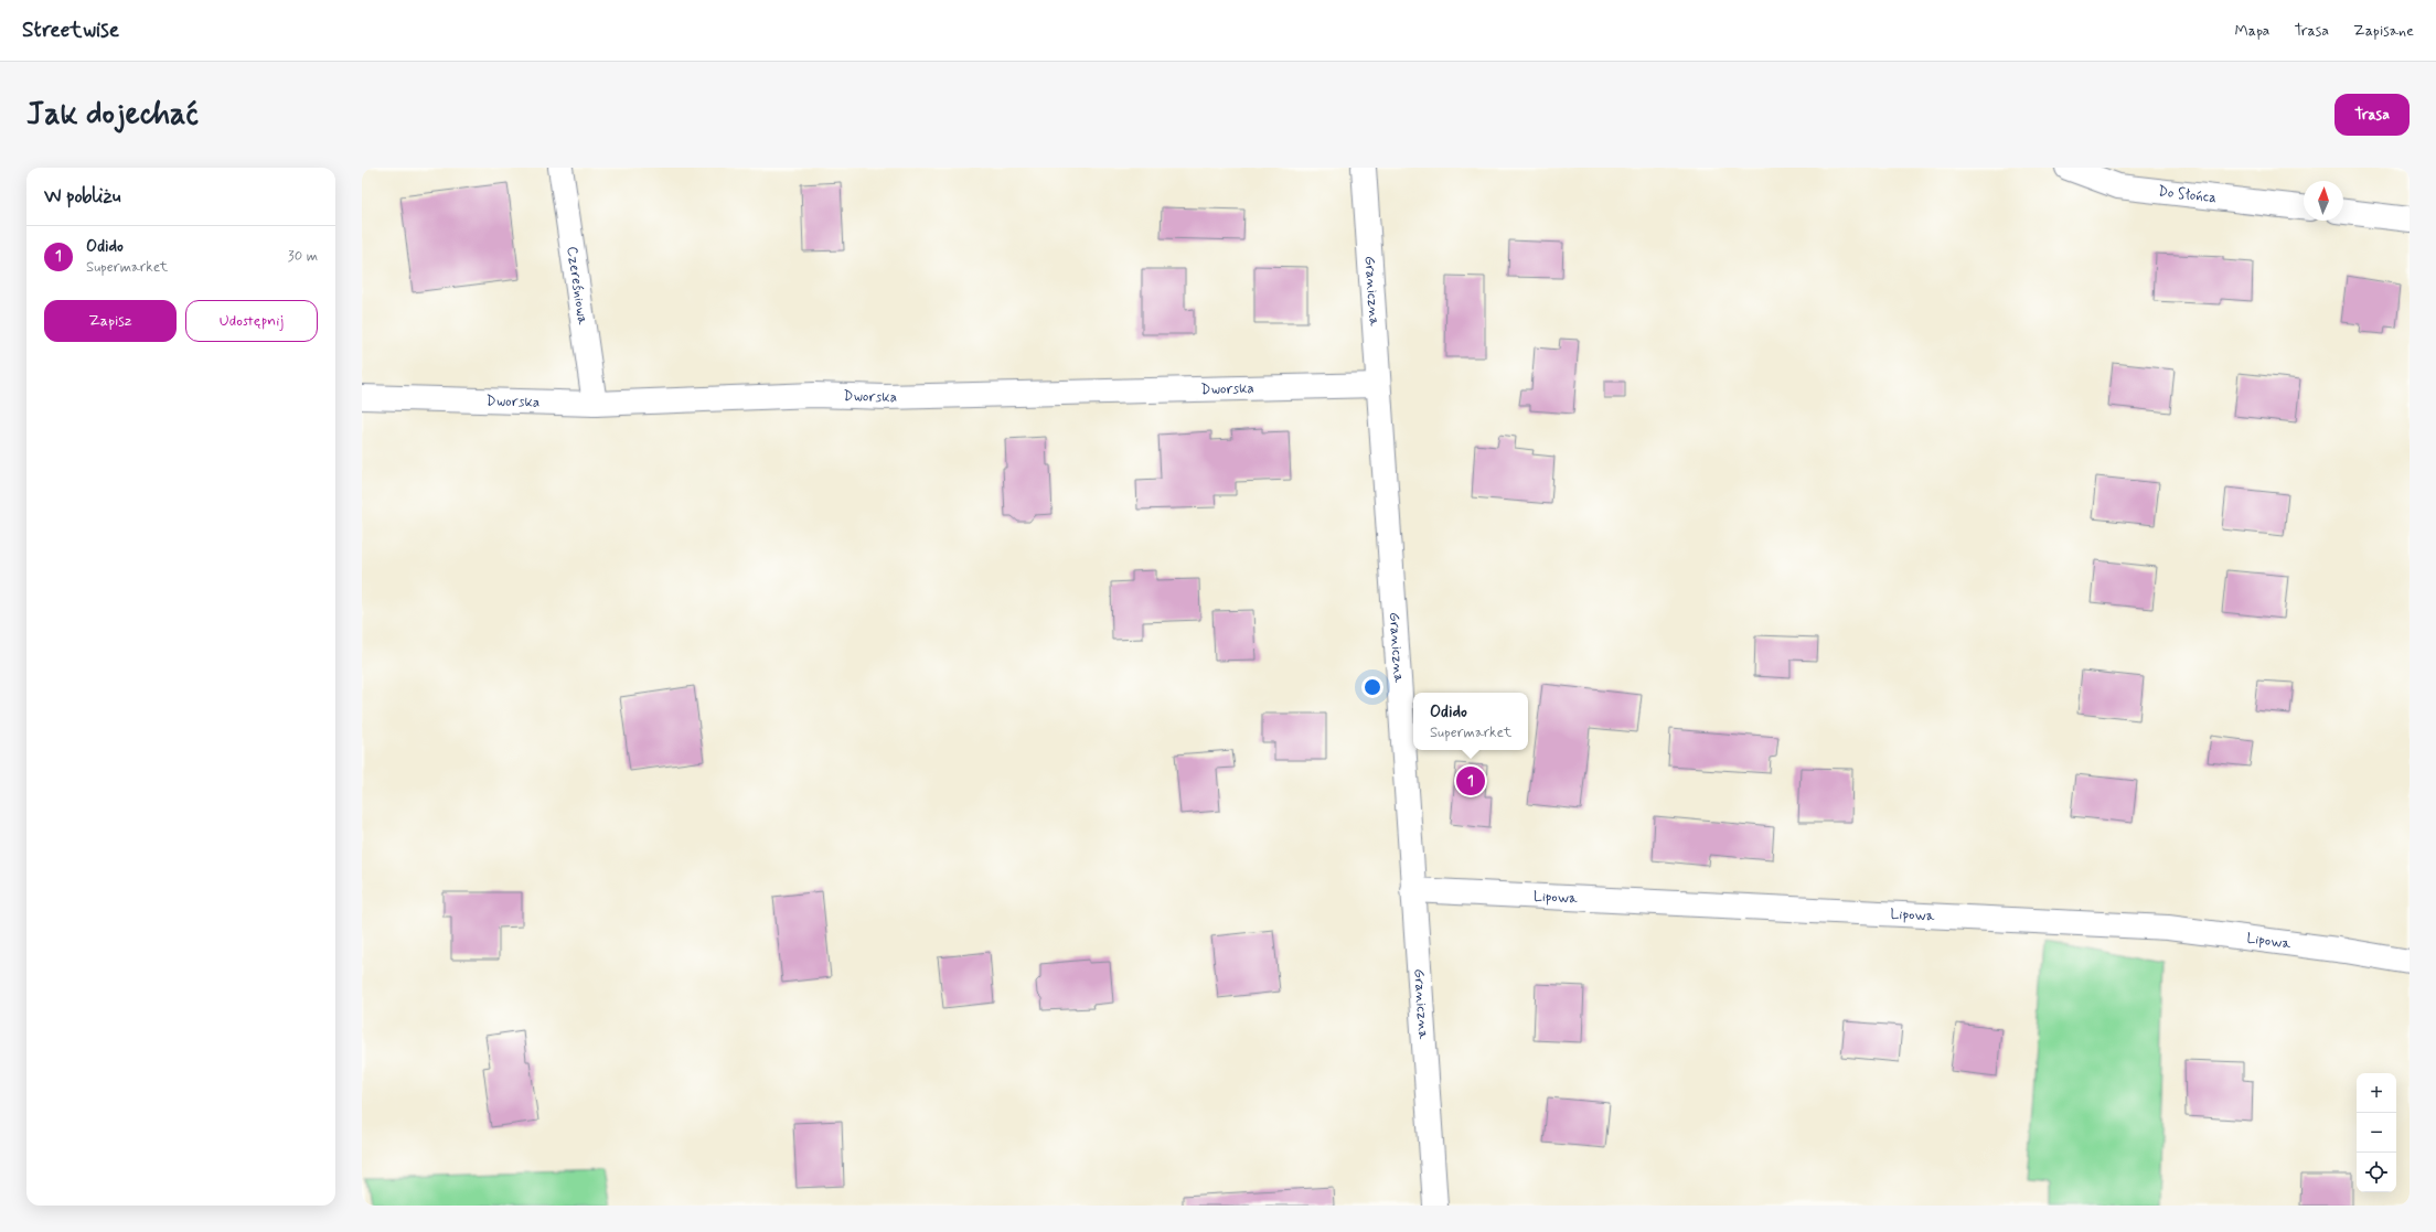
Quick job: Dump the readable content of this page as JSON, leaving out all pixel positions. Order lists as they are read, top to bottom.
{
  "streets": {
    "street": [
      "Do Słońca",
      "Czereśniowa",
      "Graniczna",
      "Dworska",
      "Lipowa"
    ]
  },
  "crossings": [
    ["Czereśniowa", "Dworska"],
    ["Graniczna", "Dworska"],
    ["Graniczna", "Lipowa"]
  ],
  "north": "top",
  "page": {
    "header": "Streetwise",
    "nav": ["Mapa", "Trasa", "Zapisane"],
    "buttons": [
      "Trasa",
      ["Zapisz", "Udostępnij"]
    ],
    "title": "Jak dojechać",
    "heading": "W pobliżu",
    "list": [
      {
        "mark": "1",
        "name": "Odido",
        "note": "Supermarket",
        "value": "30 m"
      }
    ],
    "popup": ["Odido", "Supermarket"],
    "pins": "1",
    "map_buttons": ["+", "−"]
  }
}
